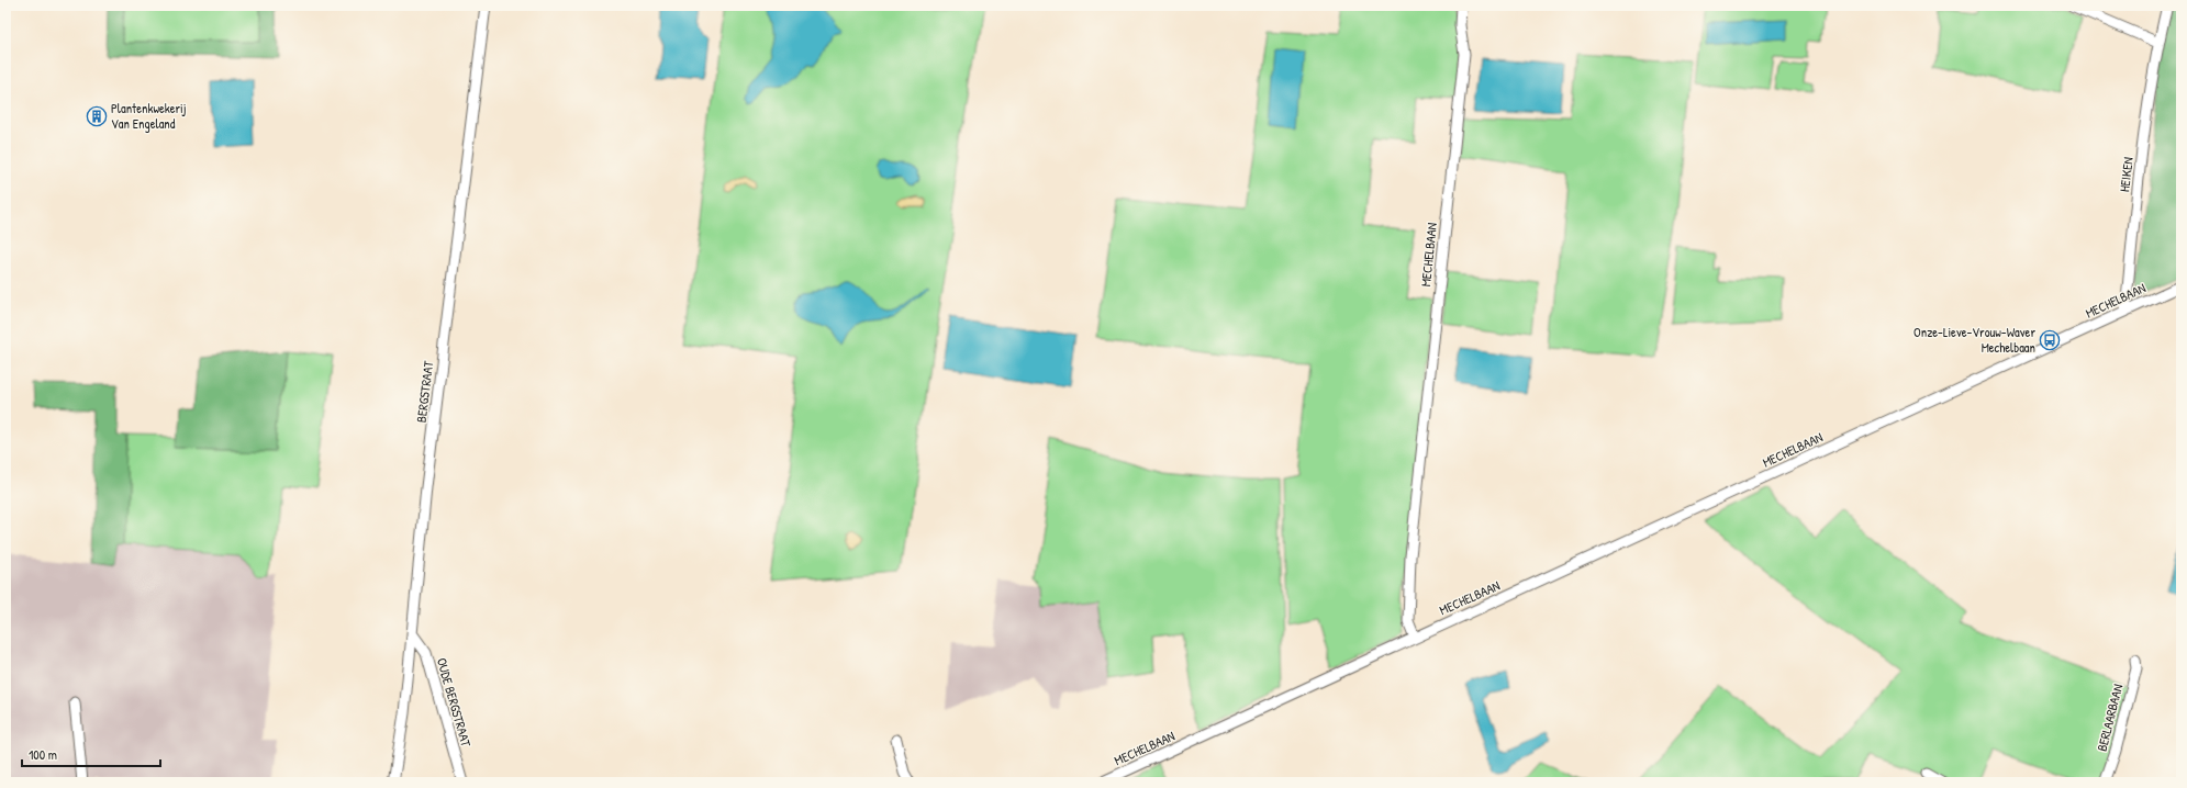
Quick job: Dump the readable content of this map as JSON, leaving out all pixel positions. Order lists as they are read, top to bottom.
{
  "streets": {
    "street": [
      "HEIKEN",
      "MECHELBAAN",
      "BERGSTRAAT",
      "OUDE BERGSTRAAT",
      "BERLAARBAAN"
    ]
  },
  "crossings": [
    ["HEIKEN", "MECHELBAAN"],
    ["BERGSTRAAT", "OUDE BERGSTRAAT"]
  ],
  "places": {
    "building": ["Plantenkwekerij Van Engeland"],
    "bus stop": ["Onze-Lieve-Vrouw-Waver Mechelbaan"]
  },
  "scale_bar": "100 m"
}
